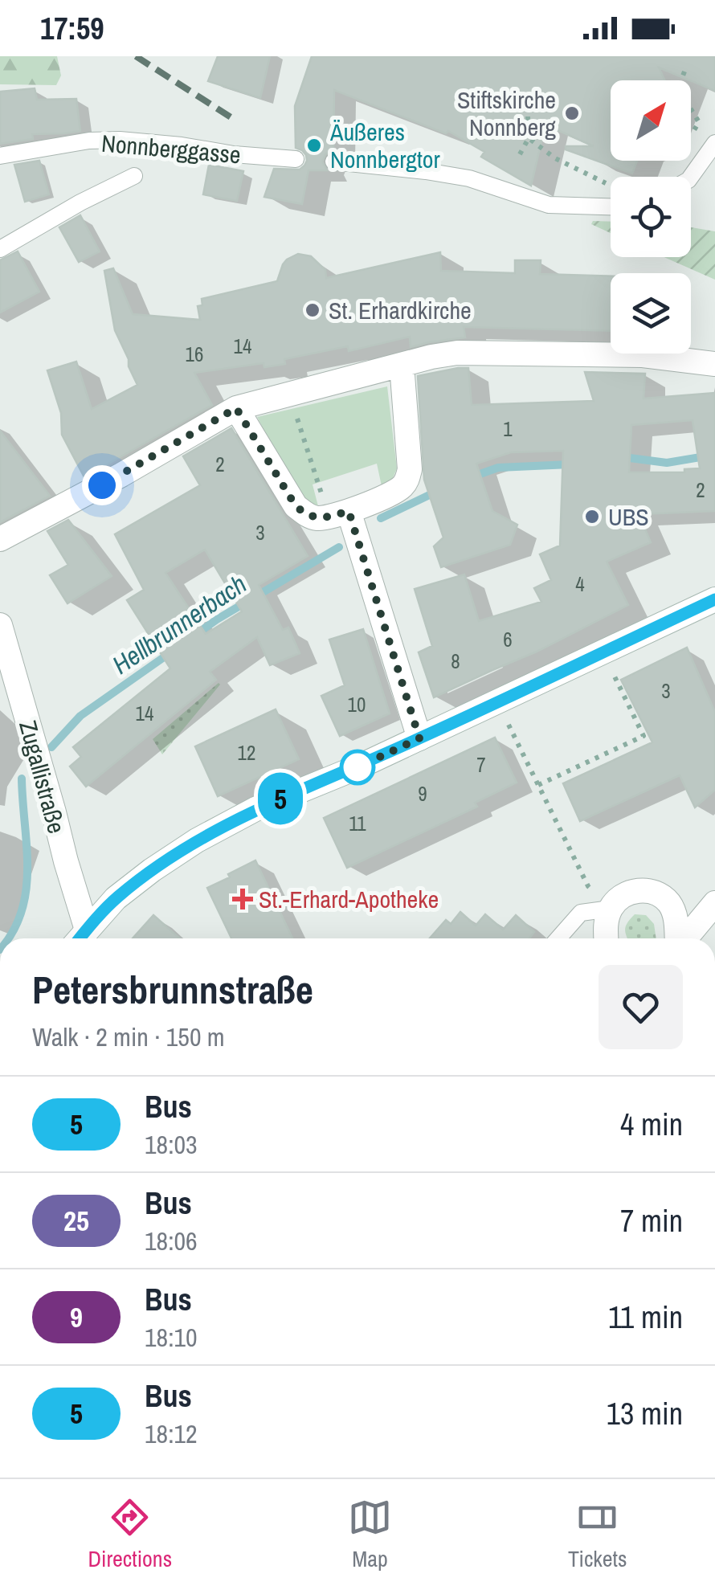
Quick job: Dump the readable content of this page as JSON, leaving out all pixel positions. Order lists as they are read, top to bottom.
{
  "streets": {
    "street": ["Zugallistraße"],
    "lane": ["Nonnberggasse"]
  },
  "water": ["Hellbrunnerbach"],
  "places": {
    "other": [
      "Stiftskirche Nonnberg",
      "Äußeres Nonnbergtor",
      "St. Erhardkirche",
      "UBS"
    ],
    "health": ["St.-Erhard-Apotheke"]
  },
  "lines": ["bus line 5"],
  "house_numbers": [
    "14",
    "16",
    "1",
    "2",
    "2",
    "3",
    "4",
    "6",
    "8",
    "3",
    "10",
    "14",
    "12",
    "7",
    "9",
    "11"
  ],
  "north": "top right",
  "page": {
    "status": "17:59",
    "on_map": "5",
    "heading": ["Petersbrunnstraße", "Walk · 2 min · 150 m"],
    "list": [
      {
        "mark": "5",
        "name": "Bus",
        "note": "18:03",
        "value": "4 min"
      },
      {
        "mark": "25",
        "name": "Bus",
        "note": "18:06",
        "value": "7 min"
      },
      {
        "mark": "9",
        "name": "Bus",
        "note": "18:10",
        "value": "11 min"
      },
      {
        "mark": "5",
        "name": "Bus",
        "note": "18:12",
        "value": "13 min"
      }
    ],
    "tabs": ["Directions", "Map", "Tickets"]
  }
}
